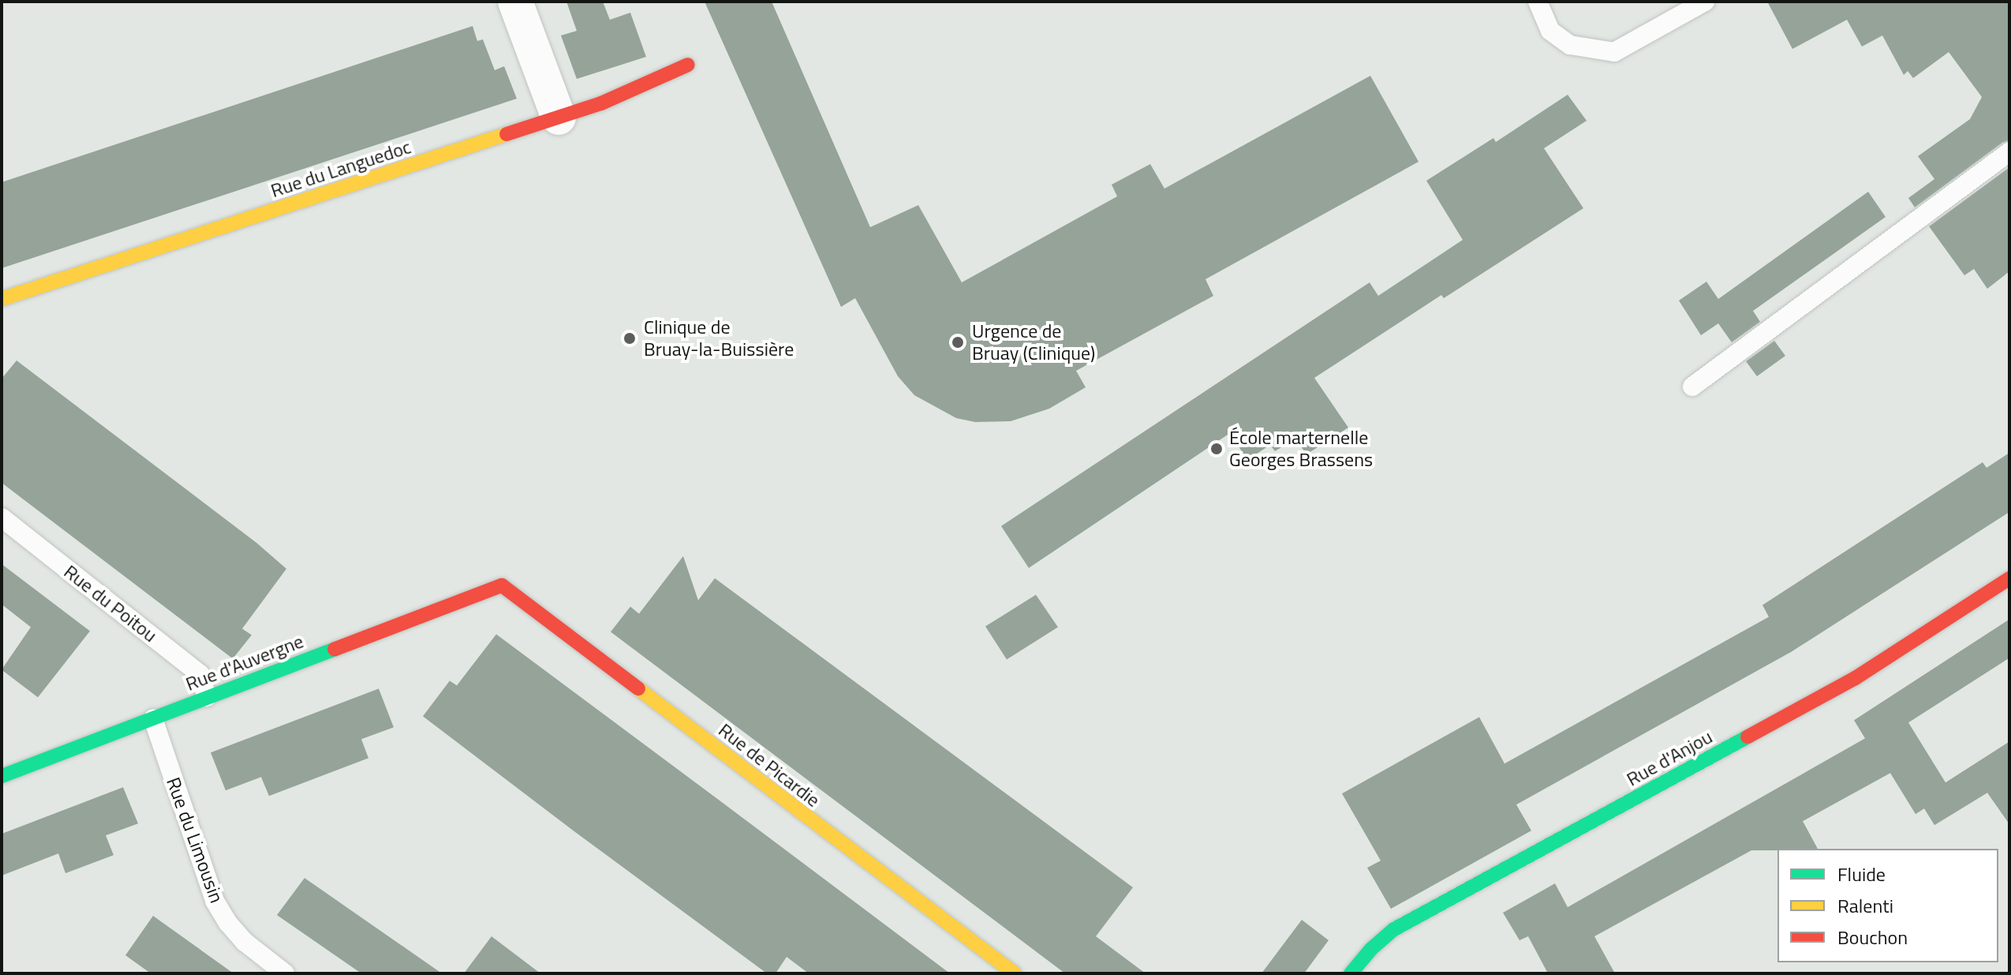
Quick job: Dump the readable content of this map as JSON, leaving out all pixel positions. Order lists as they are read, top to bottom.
{
  "streets": {
    "street": [
      "Rue du Languedoc",
      "Rue d'Auvergne",
      "Rue d'Anjou",
      "Rue de Picardie"
    ],
    "lane": ["Rue du Poitou", "Rue du Limousin"]
  },
  "crossings": [
    ["Rue du Poitou", "Rue d'Auvergne"],
    ["Rue d'Auvergne", "Rue de Picardie"],
    ["Rue d'Auvergne", "Rue du Limousin"]
  ],
  "places": ["Clinique de Bruay-la-Buissière", "Urgence de Bruay (Clinique)", "École marternelle Georges Brassens"],
  "legend": ["Fluide", "Ralenti", "Bouchon"]
}
